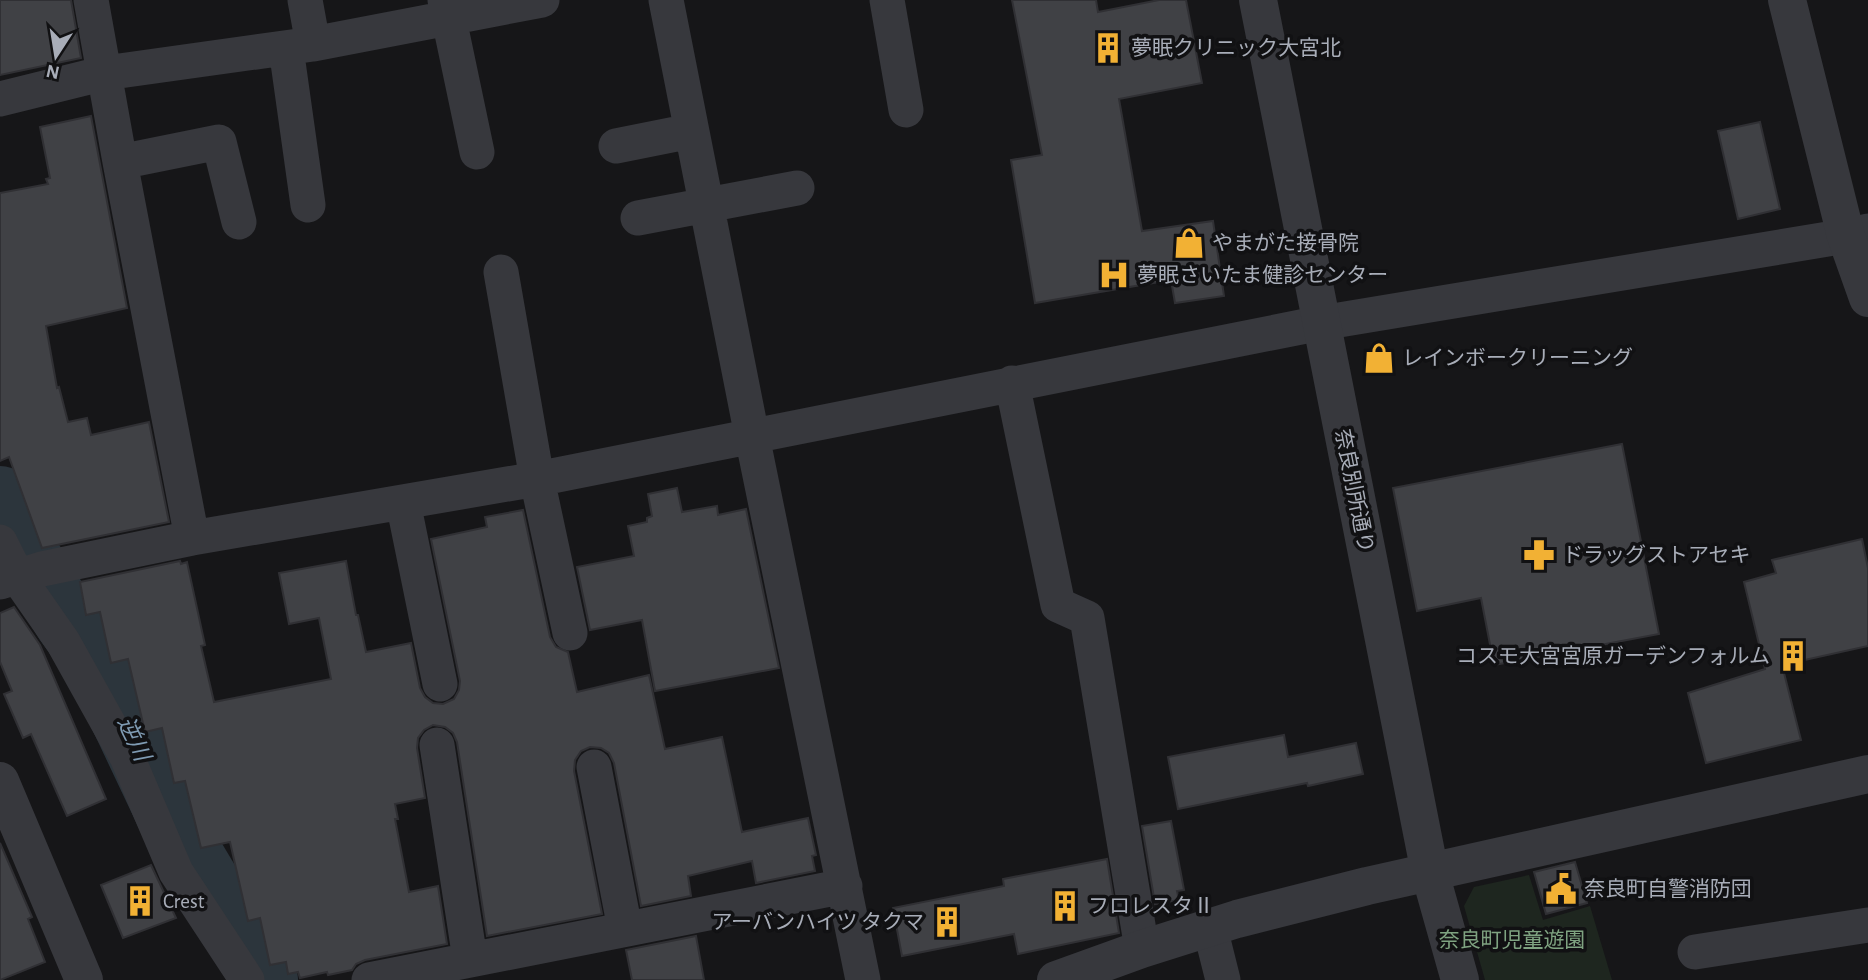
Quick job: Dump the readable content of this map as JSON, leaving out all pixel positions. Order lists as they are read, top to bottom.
{
  "streets": {
    "street": ["奈良別所通り"]
  },
  "water": ["逆川"],
  "parks": ["奈良町児童遊園"],
  "places": {
    "building": [
      "夢眠クリニック大宮北",
      "コスモ大宮宮原ガーデンフォルム",
      "Crest",
      "フロレスタⅡ",
      "アーバンハイツ タクマ"
    ],
    "shop": ["やまがた接骨院", "レインボークリーニング"],
    "hospital": ["夢眠さいたま健診センター"],
    "pharmacy": ["ドラッグストアセキ"],
    "public building": ["奈良町自警消防団"]
  },
  "north": "bottom"
}
